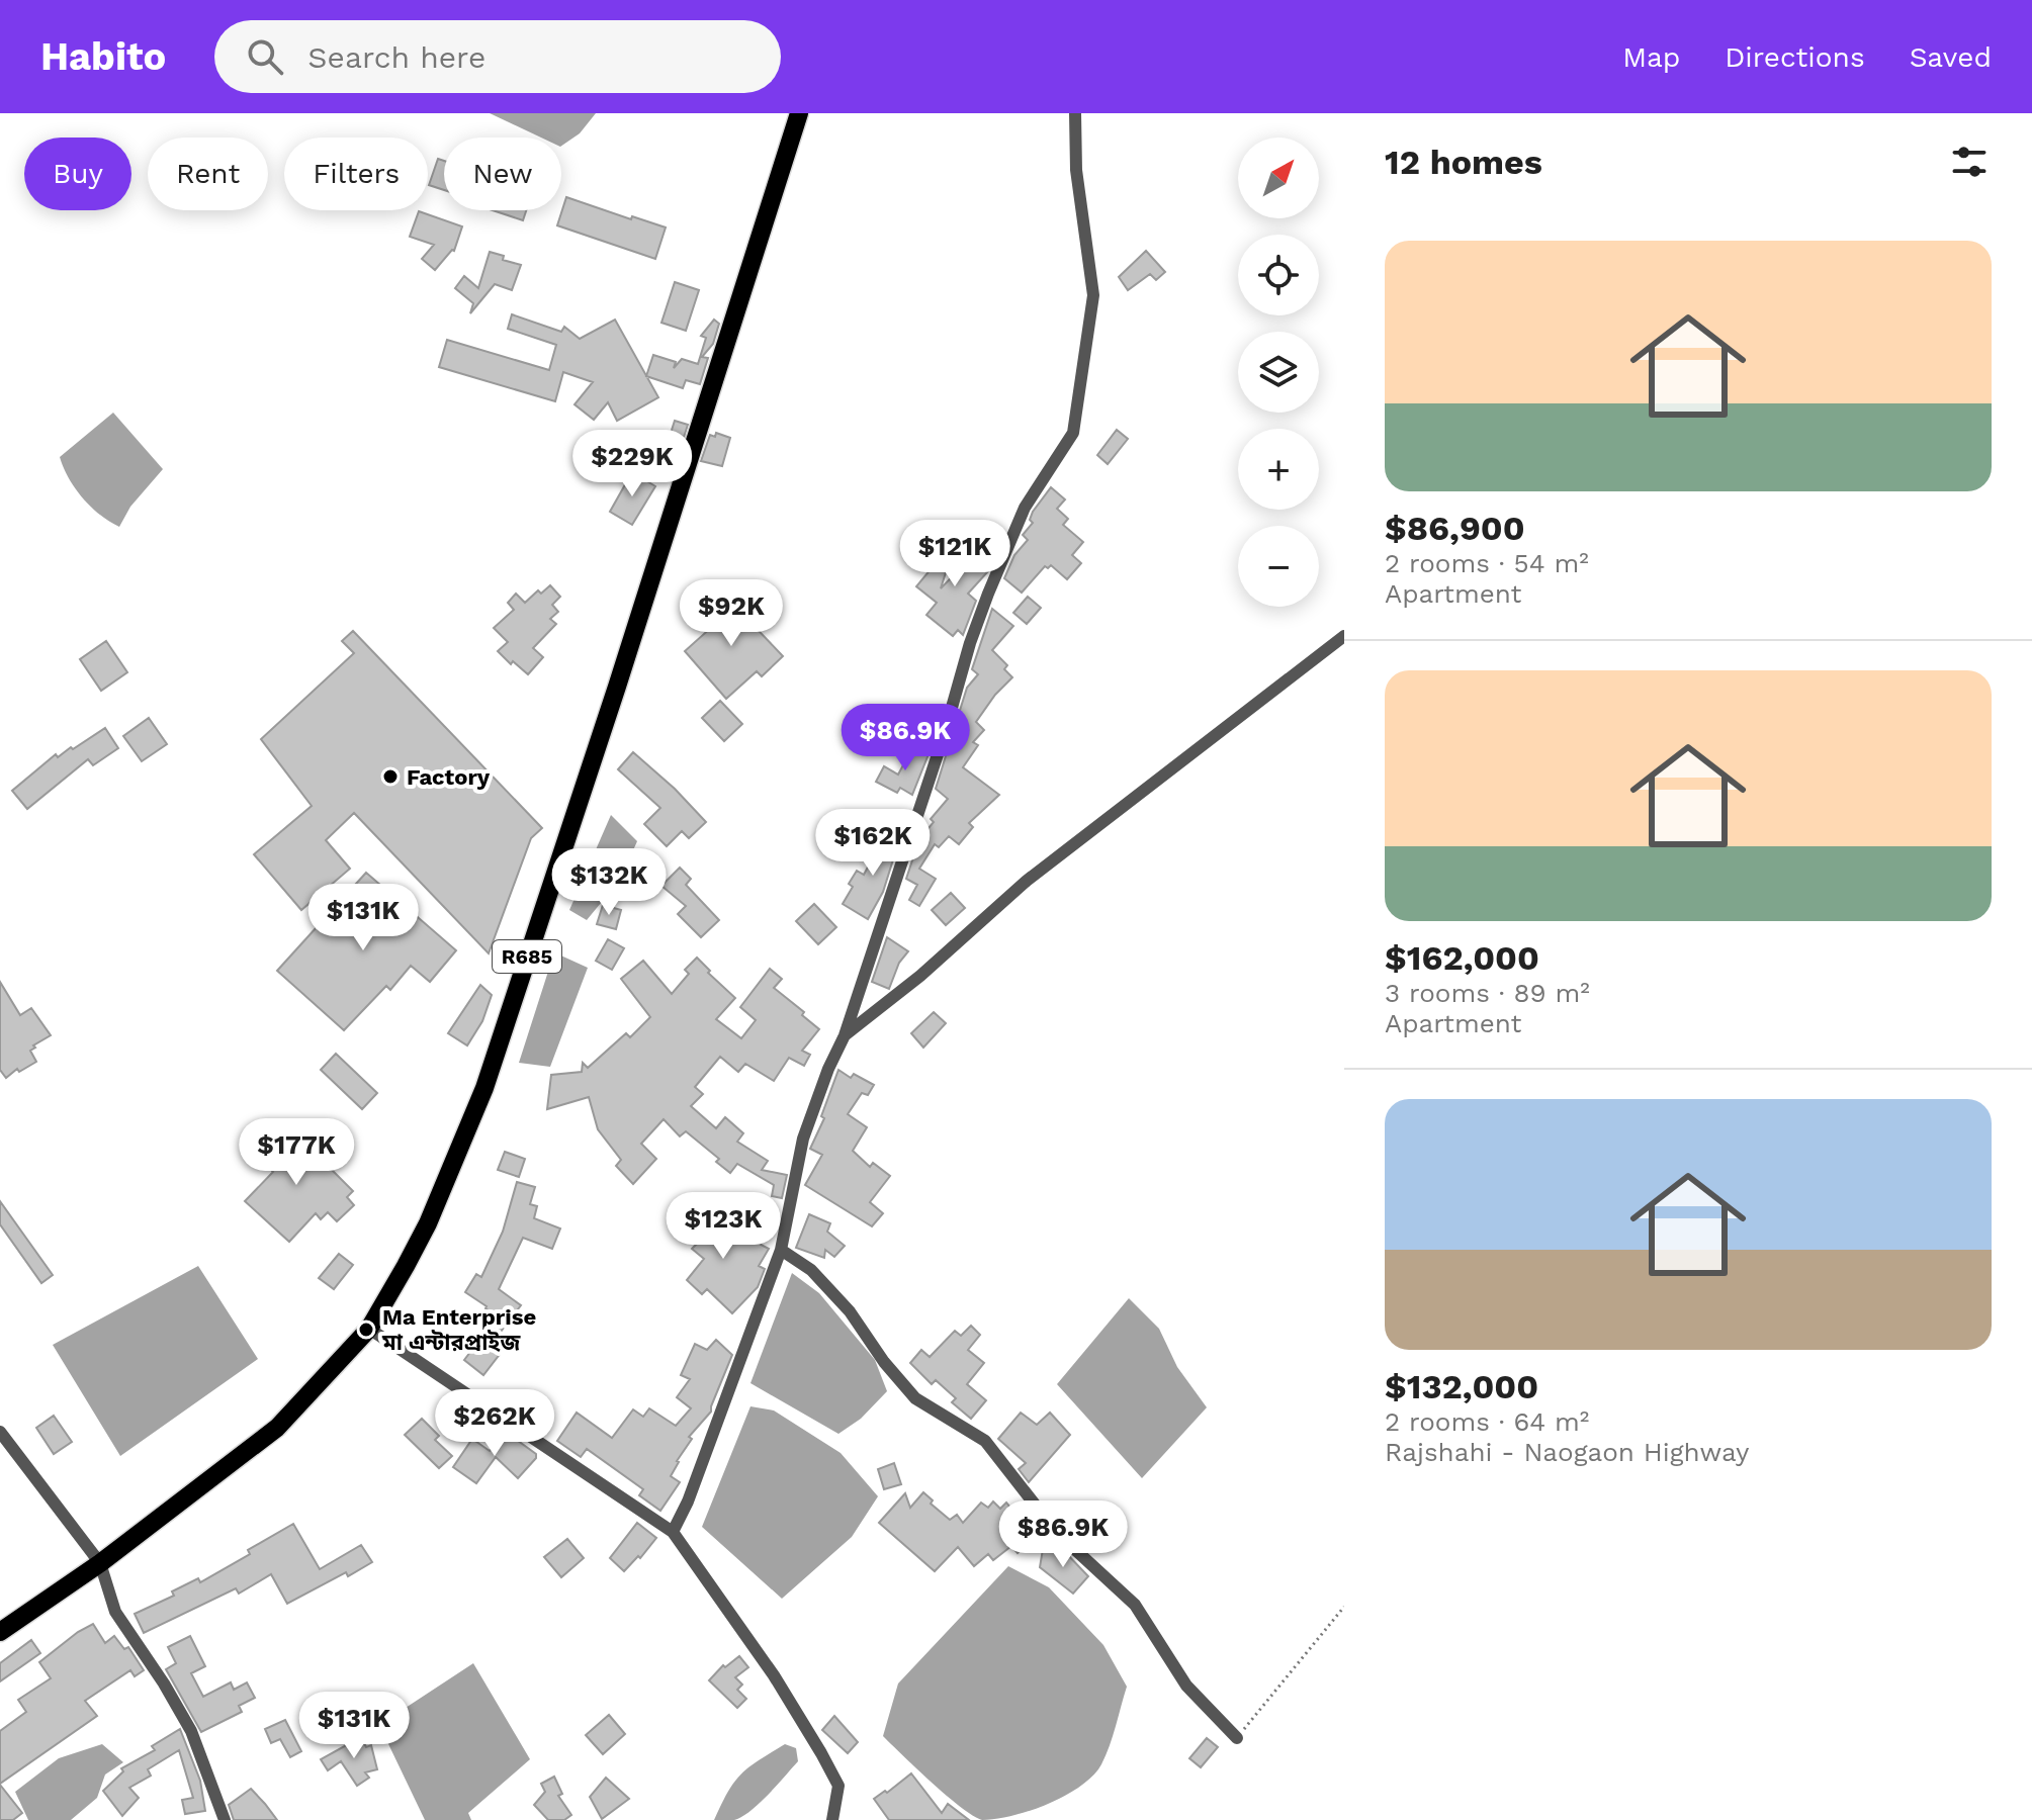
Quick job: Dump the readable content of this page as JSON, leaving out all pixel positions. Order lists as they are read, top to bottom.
{
  "streets": {
    "main road": ["R685"]
  },
  "places": ["Factory", "Ma Enterprise মা এন্টারপ্রাইজ"],
  "north": "top right",
  "page": {
    "header": "Habito",
    "search": "Search here",
    "nav": ["Map", "Directions", "Saved"],
    "heading": "12 homes",
    "map_buttons": ["+", "−"],
    "chip": [
      "Buy",
      "Rent",
      "Filters",
      "New"
    ],
    "list": [
      {
        "name": "$86,900",
        "note": "2 rooms · 54 m² · Apartment"
      },
      {
        "name": "$162,000",
        "note": "3 rooms · 89 m² · Apartment"
      },
      {
        "name": "$132,000",
        "note": "2 rooms · 64 m² · Rajshahi - Naogaon Highway"
      }
    ],
    "price": [
      "$229K",
      "$121K",
      "$92K",
      "$86.9K",
      "$162K",
      "$132K",
      "$131K",
      "$177K",
      "$123K",
      "$262K",
      "$86.9K",
      "$131K"
    ]
  }
}
